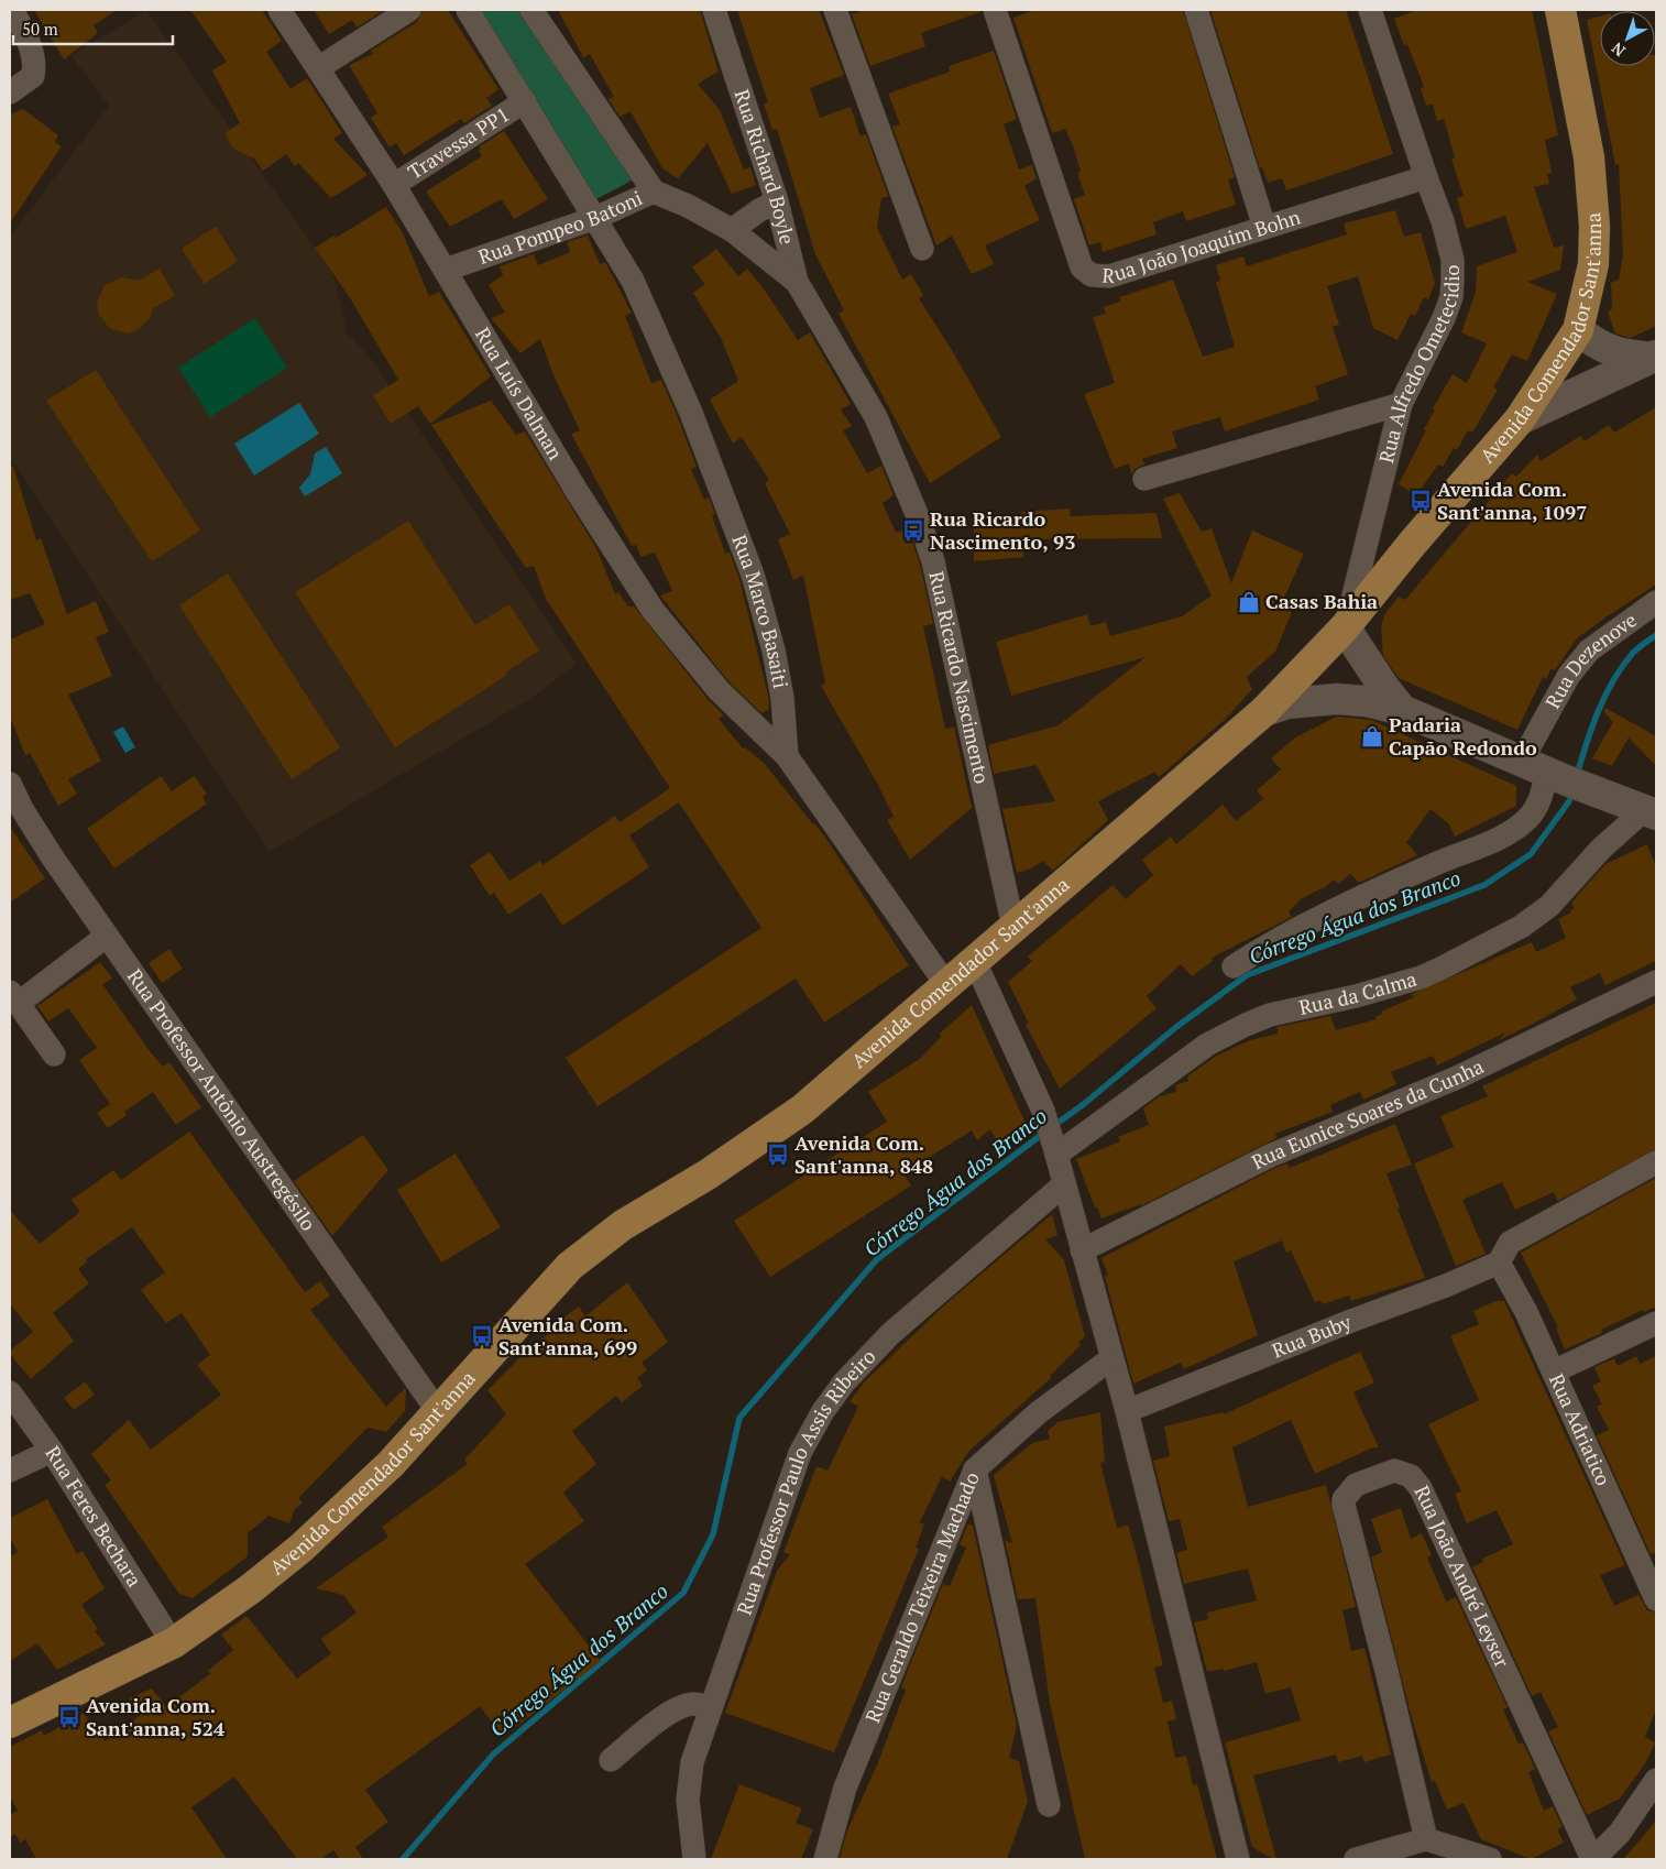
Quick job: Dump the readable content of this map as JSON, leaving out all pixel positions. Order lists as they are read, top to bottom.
{
  "streets": {
    "main road": ["Avenida Comendador Sant'anna"],
    "street": [
      "Travessa PP1",
      "Rua Richard Boyle",
      "Rua Pompeo Batoni",
      "Rua João Joaquim Bohn",
      "Rua Alfredo Ometecidio",
      "Rua Luís Dalman",
      "Rua Marco Basaiti",
      "Rua Dezenove",
      "Rua Ricardo Nascimento",
      "Rua da Calma",
      "Rua Professor Antônio Austregésilo",
      "Rua Eunice Soares da Cunha",
      "Rua Buby",
      "Rua Adriatico",
      "Rua Professor Paulo Assis Ribeiro",
      "Rua Feres Bechara",
      "Rua João André Leyser",
      "Rua Geraldo Teixeira Machado"
    ]
  },
  "crossings": [
    ["Travessa PP1", "Rua Luís Dalman"],
    ["Travessa PP1", "Rua Marco Basaiti"],
    ["Rua Richard Boyle", "Rua Pompeo Batoni"],
    ["Rua Richard Boyle", "Rua Ricardo Nascimento"],
    ["Rua Pompeo Batoni", "Rua Luís Dalman"],
    ["Rua Pompeo Batoni", "Rua Marco Basaiti"],
    ["Rua João Joaquim Bohn", "Rua Alfredo Ometecidio"],
    ["Avenida Comendador Sant'anna", "Rua Alfredo Ometecidio"],
    ["Avenida Comendador Sant'anna", "Rua Ricardo Nascimento"],
    ["Avenida Comendador Sant'anna", "Rua Professor Antônio Austregésilo"],
    ["Avenida Comendador Sant'anna", "Rua Feres Bechara"],
    ["Rua Luís Dalman", "Rua Marco Basaiti"],
    ["Rua Buby", "Rua Adriatico"]
  ],
  "water": ["Córrego Água dos Branco"],
  "places": {
    "bus stop": [
      "Avenida Com. Sant'anna, 1097",
      "Rua Ricardo Nascimento, 93",
      "Avenida Com. Sant'anna, 848",
      "Avenida Com. Sant'anna, 699",
      "Avenida Com. Sant'anna, 524"
    ],
    "shop": ["Casas Bahia", "Padaria Capão Redondo"]
  },
  "scale_bar": "50 m",
  "north": "bottom left"
}
